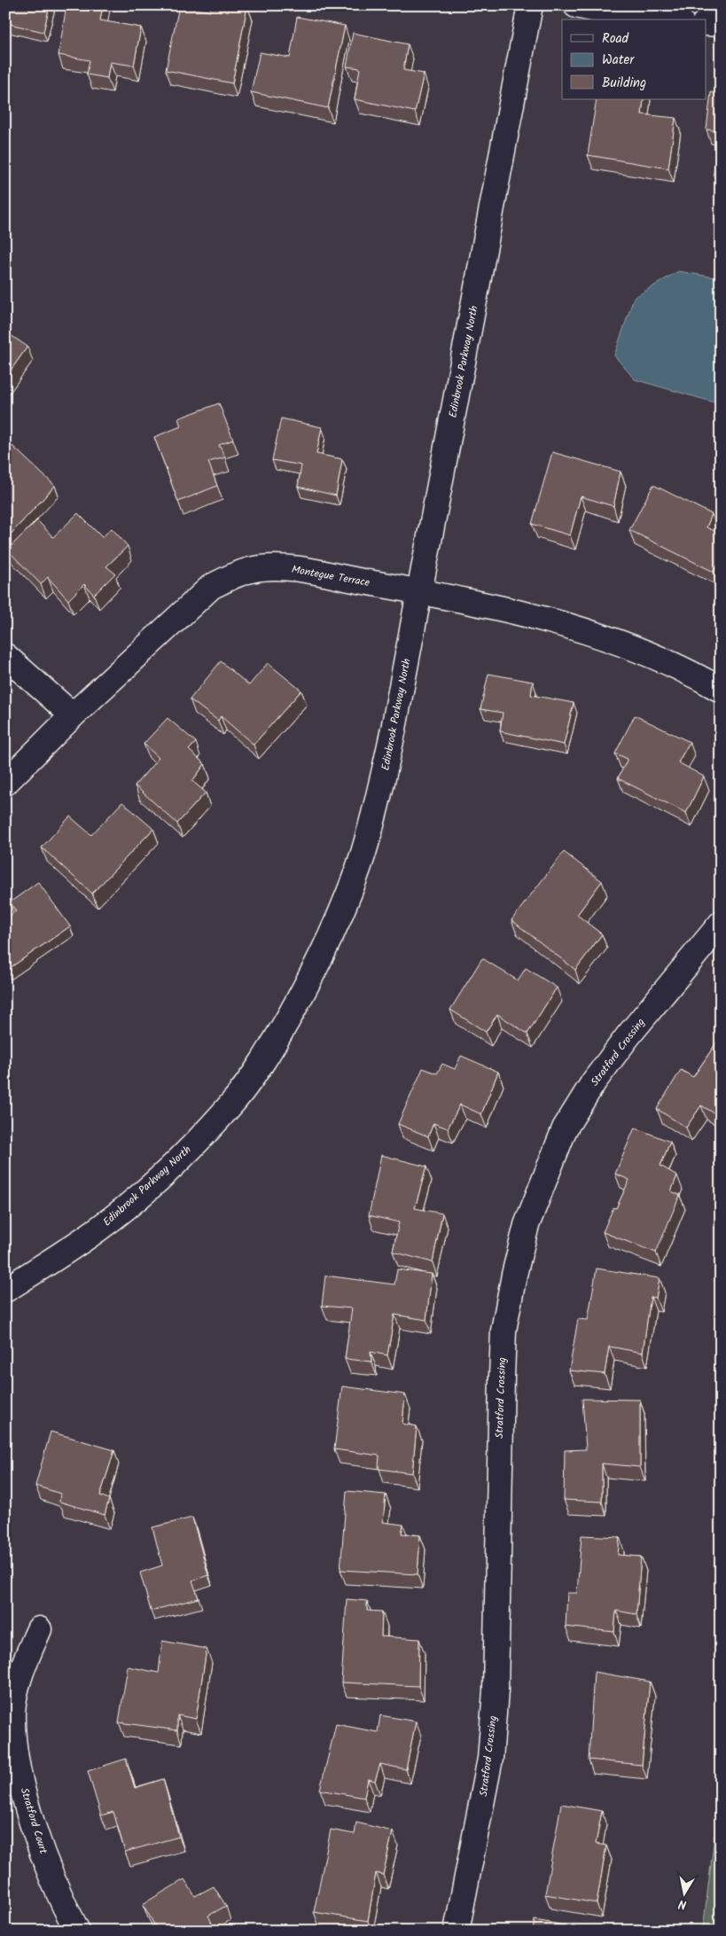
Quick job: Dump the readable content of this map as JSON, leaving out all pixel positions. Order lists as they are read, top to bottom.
{
  "streets": {
    "street": [
      "Edinbrook Parkway North",
      "Montegue Terrace",
      "Stratford Crossing",
      "Stratford Court"
    ]
  },
  "crossings": [
    ["Edinbrook Parkway North", "Montegue Terrace"]
  ],
  "legend": ["Road", "Water", "Building"],
  "north": "bottom"
}
